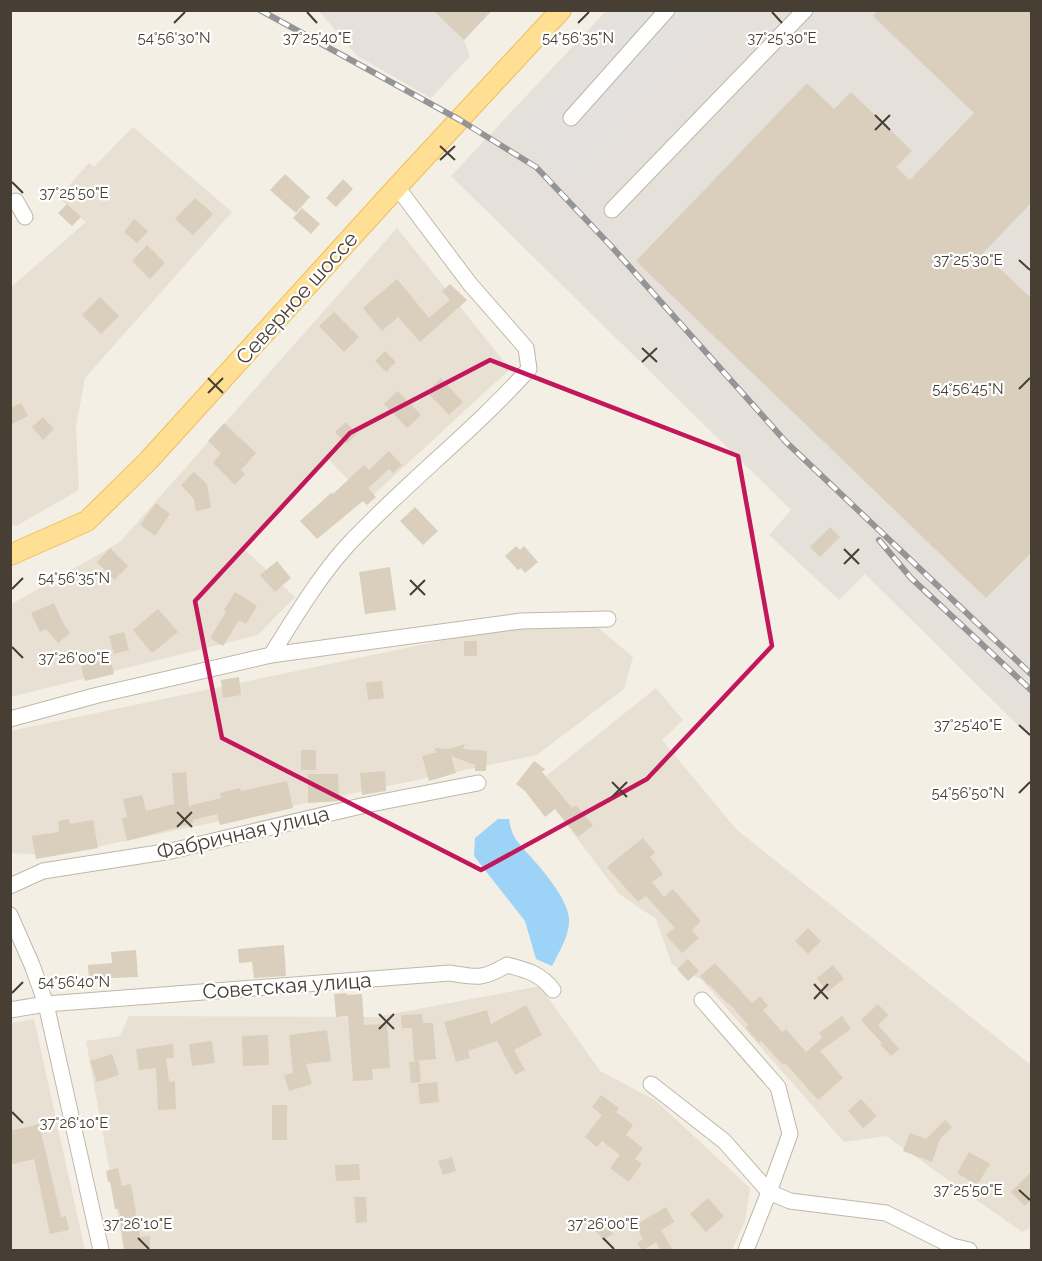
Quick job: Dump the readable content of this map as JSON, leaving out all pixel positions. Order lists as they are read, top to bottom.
{
  "streets": {
    "main road": ["Северное шоссе"],
    "street": ["Фабричная улица", "Советская улица"]
  },
  "coordinates": [
    "54°56'30\"N",
    "37°25'40\"E",
    "54°56'35\"N",
    "37°25'30\"E",
    "37°25'50\"E",
    "54°56'45\"N",
    "37°26'00\"E",
    "54°56'50\"N",
    "54°56'40\"N",
    "37°26'10\"E"
  ]
}
